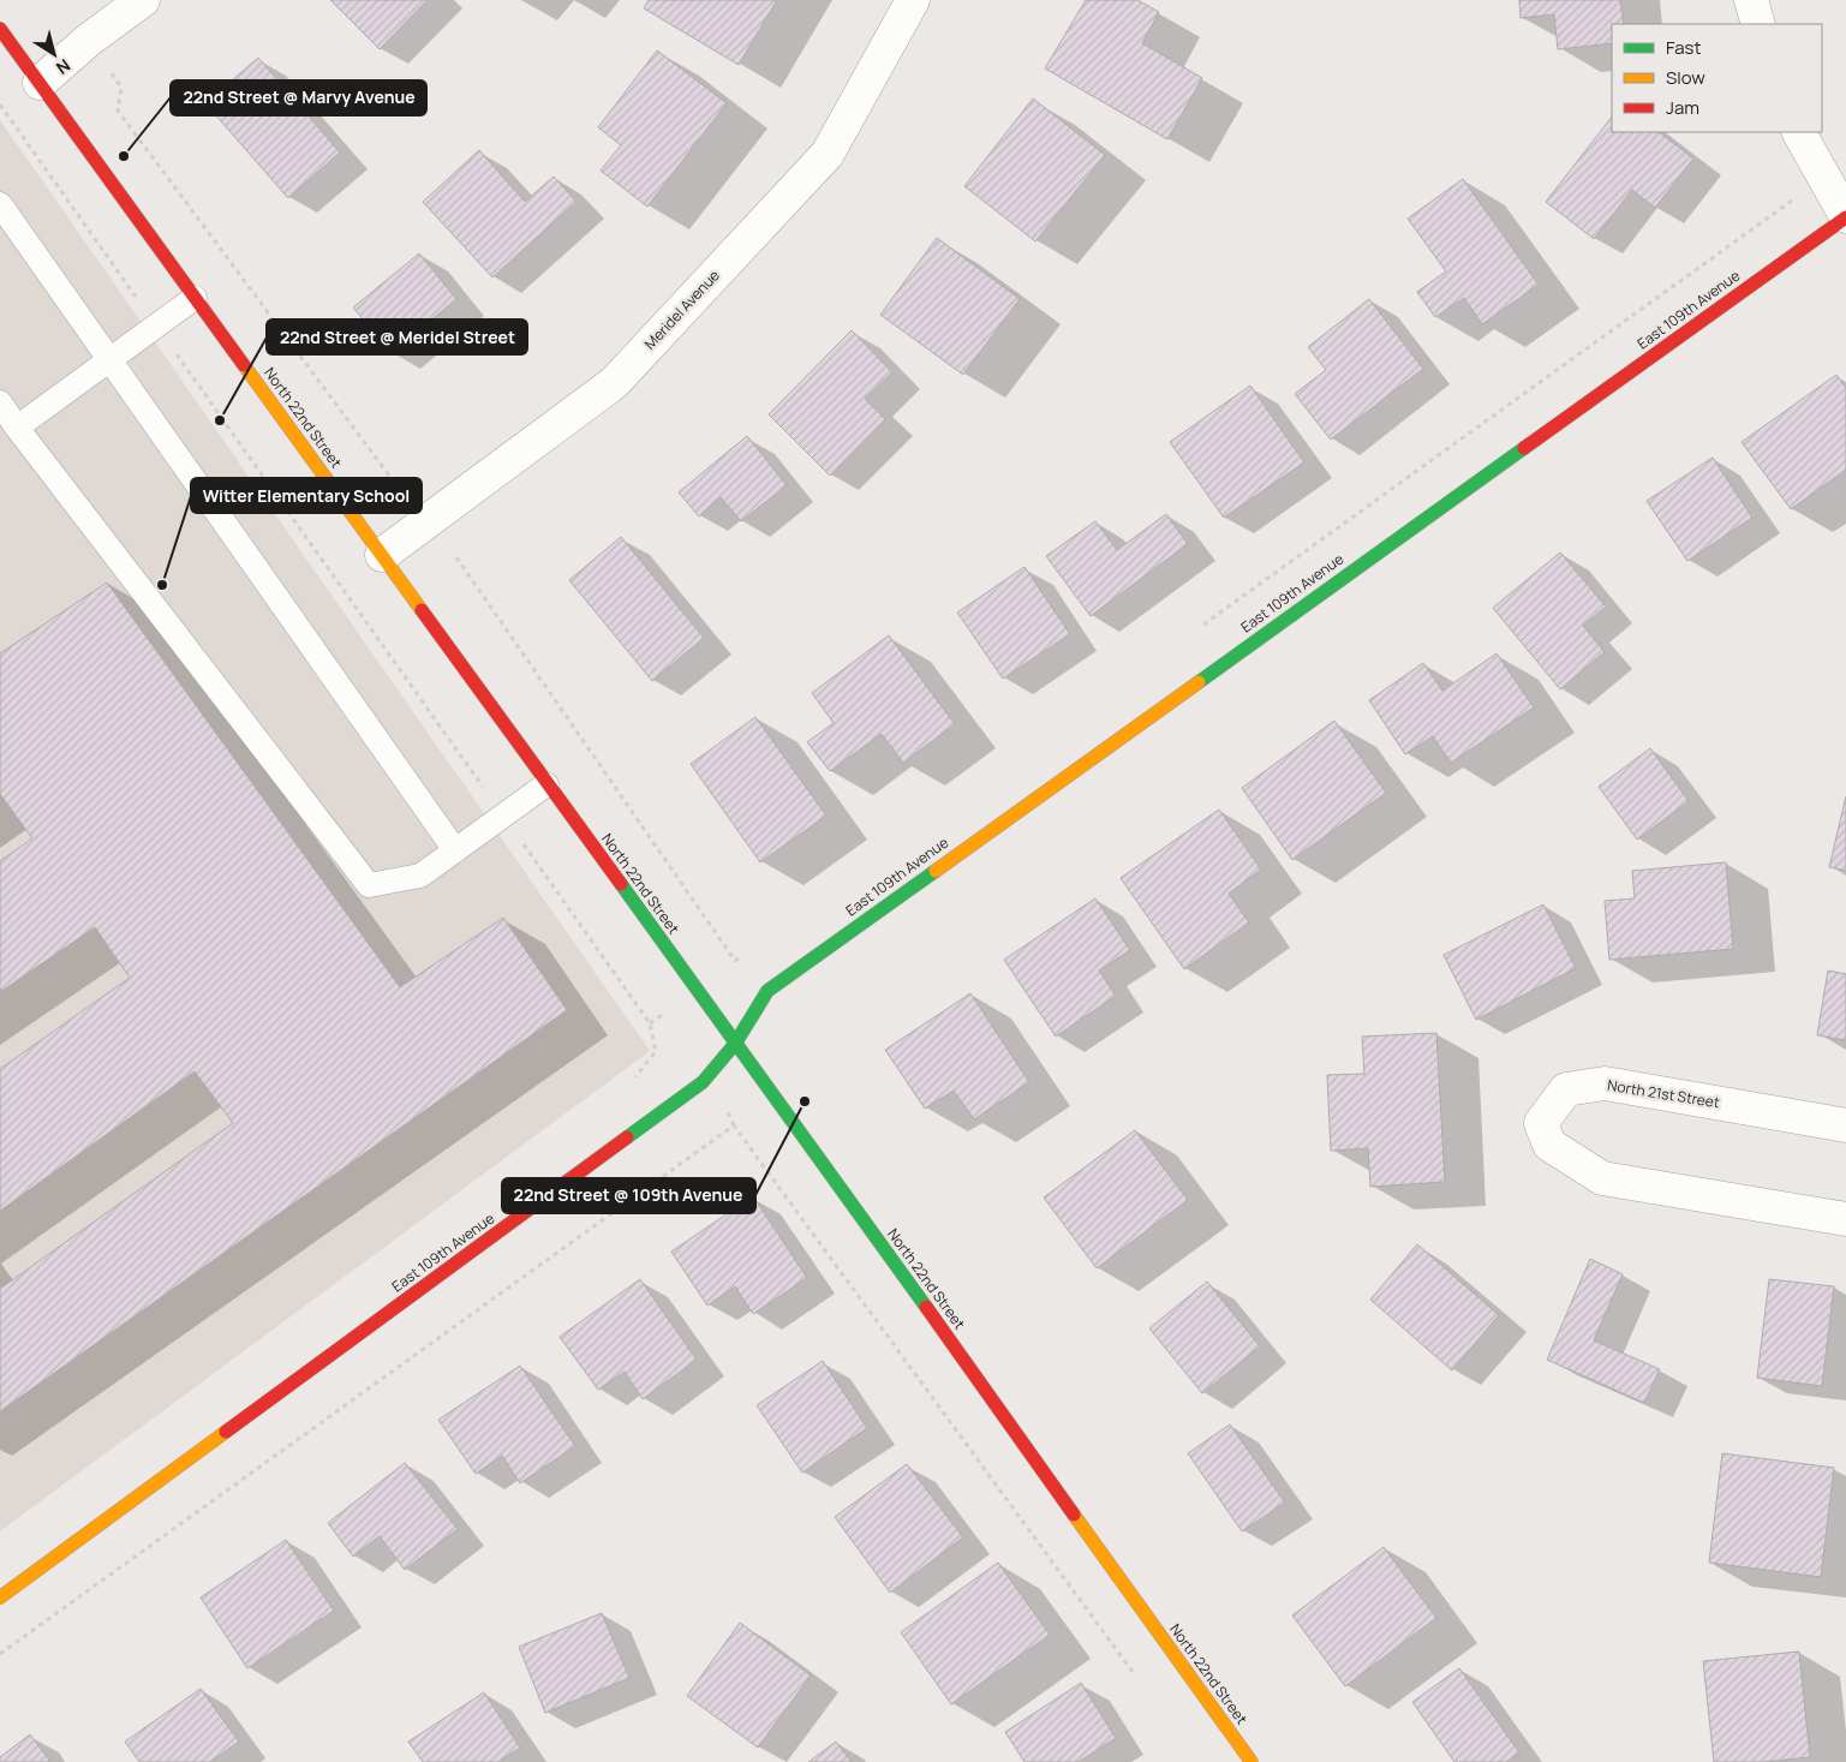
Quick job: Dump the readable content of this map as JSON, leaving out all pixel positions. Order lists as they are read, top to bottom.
{
  "streets": {
    "street": [
      "Meridel Avenue",
      "East 109th Avenue",
      "North 22nd Street",
      "North 21st Street"
    ]
  },
  "crossings": [
    ["Meridel Avenue", "North 22nd Street"],
    ["East 109th Avenue", "North 22nd Street"]
  ],
  "places": [
    "22nd Street @ Marvy Avenue",
    "22nd Street @ Meridel Street",
    "Witter Elementary School",
    "22nd Street @ 109th Avenue"
  ],
  "legend": ["Fast", "Slow", "Jam"],
  "north": "bottom right"
}
